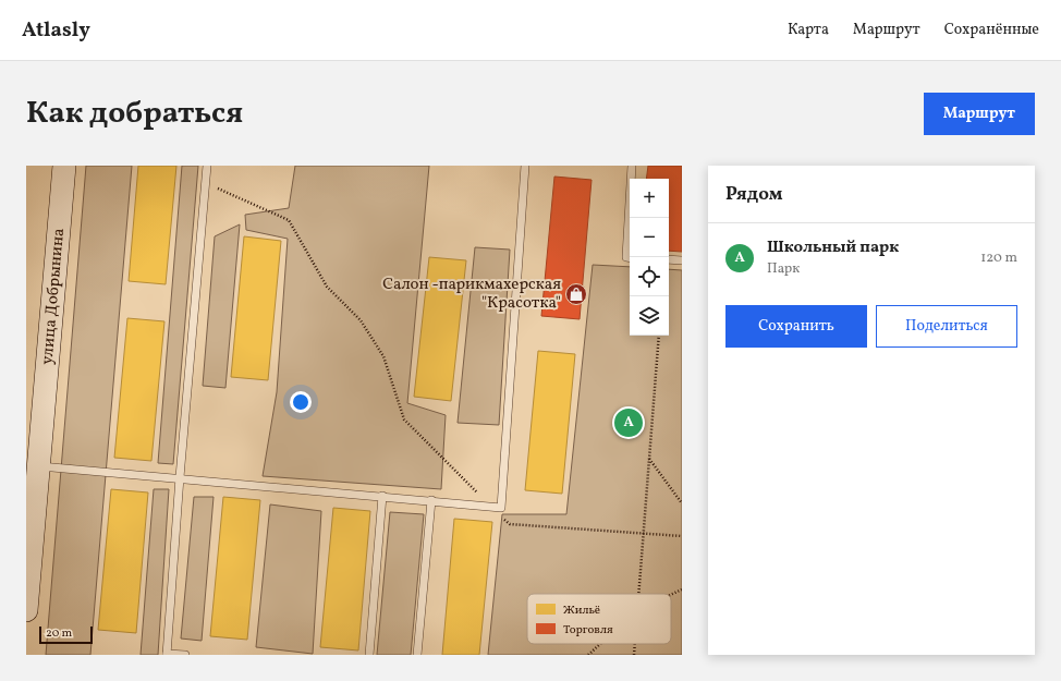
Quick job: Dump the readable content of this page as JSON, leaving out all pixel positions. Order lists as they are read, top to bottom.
{
  "streets": {
    "main road": ["улица Добрынина"]
  },
  "places": {
    "shop": ["Салон -парикмахерская \"Красотка\""]
  },
  "legend": ["Жильё", "Торговля"],
  "scale_bar": "20 m",
  "page": {
    "header": "Atlasly",
    "nav": ["Карта", "Маршрут", "Сохранённые"],
    "title": "Как добраться",
    "buttons": [
      "Маршрут",
      ["Сохранить", "Поделиться"]
    ],
    "heading": "Рядом",
    "map_buttons": ["+", "−"],
    "list": [
      {
        "mark": "A",
        "name": "Школьный парк",
        "note": "Парк",
        "value": "120 m"
      }
    ],
    "pins": "A",
    "scale": "20 m"
  }
}
